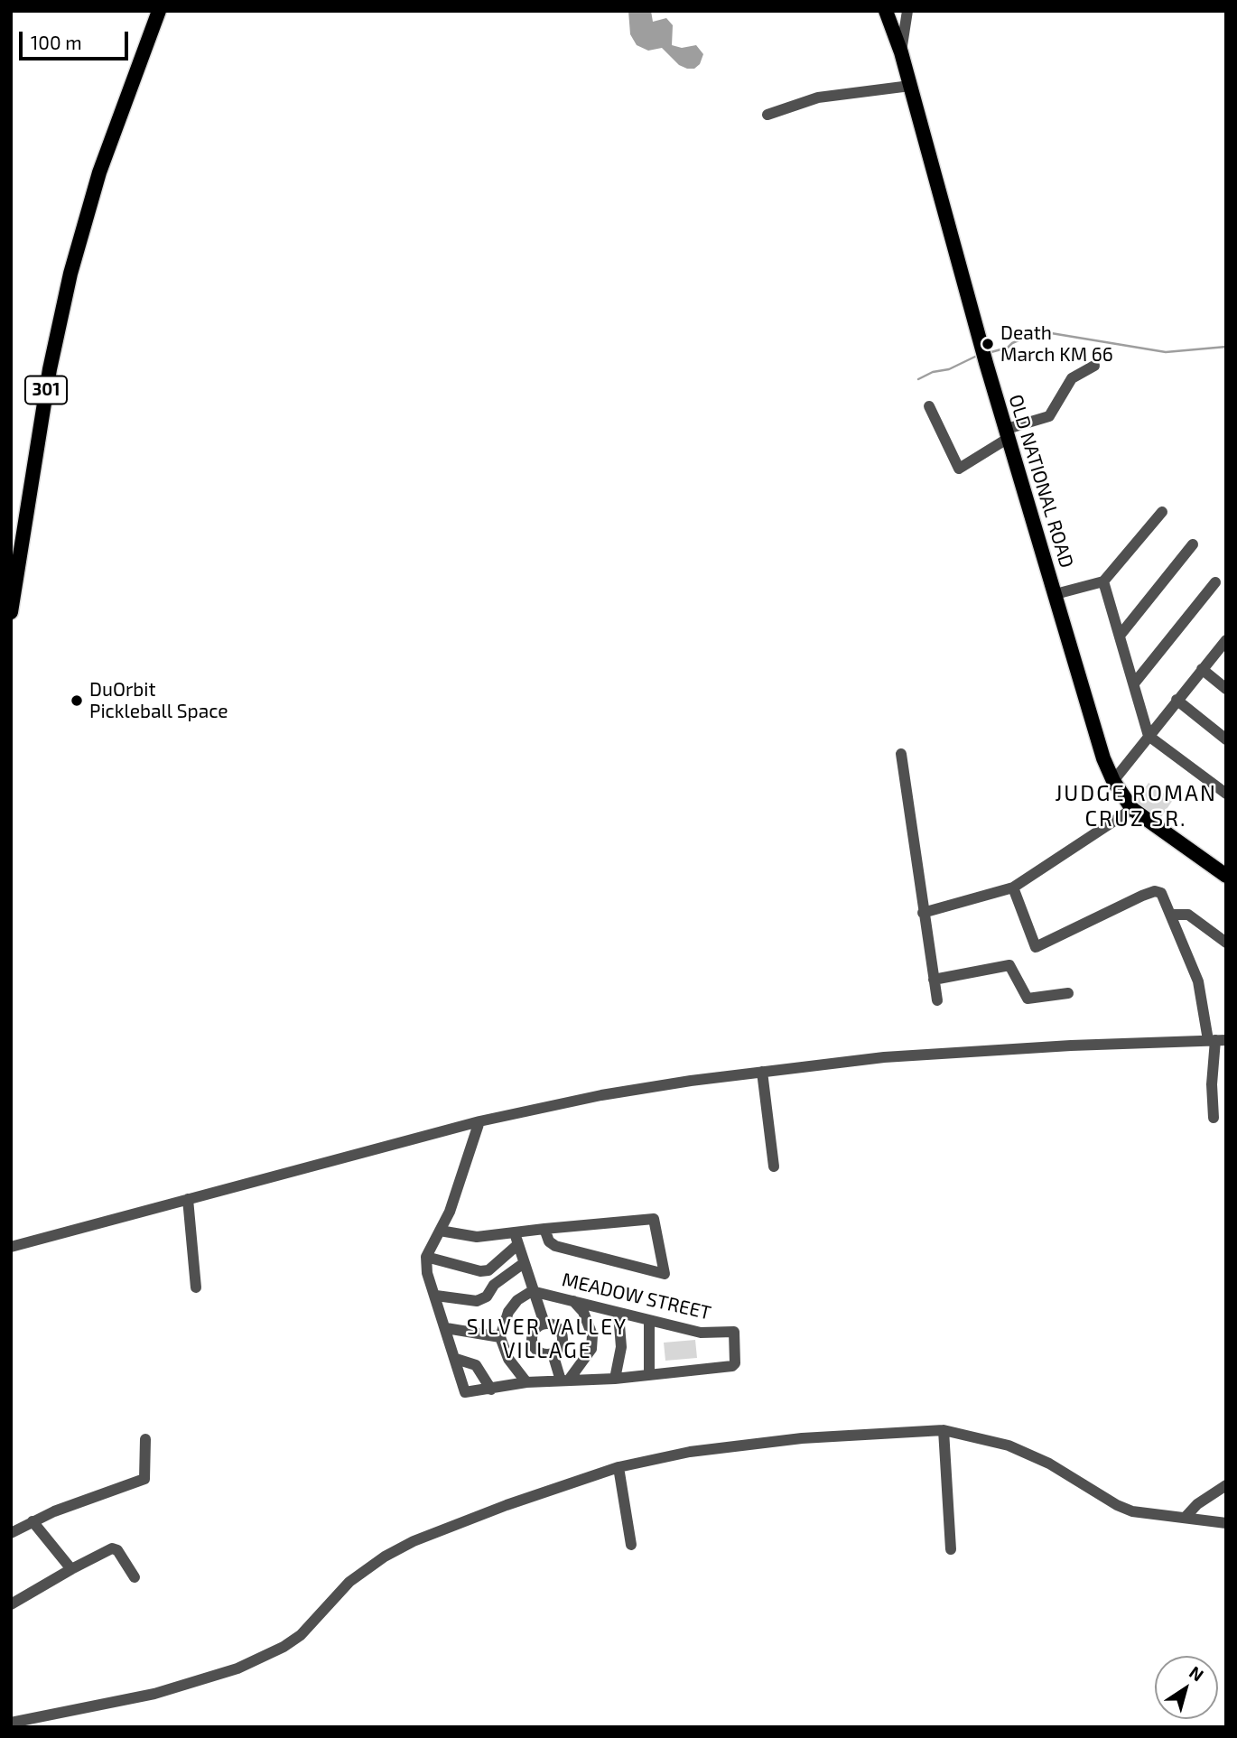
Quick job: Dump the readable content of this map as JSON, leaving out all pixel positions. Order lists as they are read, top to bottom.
{
  "streets": {
    "main road": ["301", "OLD NATIONAL ROAD"],
    "street": ["MEADOW STREET"]
  },
  "districts": ["JUDGE ROMAN CRUZ SR.", "SILVER VALLEY VILLAGE"],
  "places": ["Death March KM 66", "DuOrbit Pickleball Space"],
  "scale_bar": "100 m",
  "north": "top right"
}
